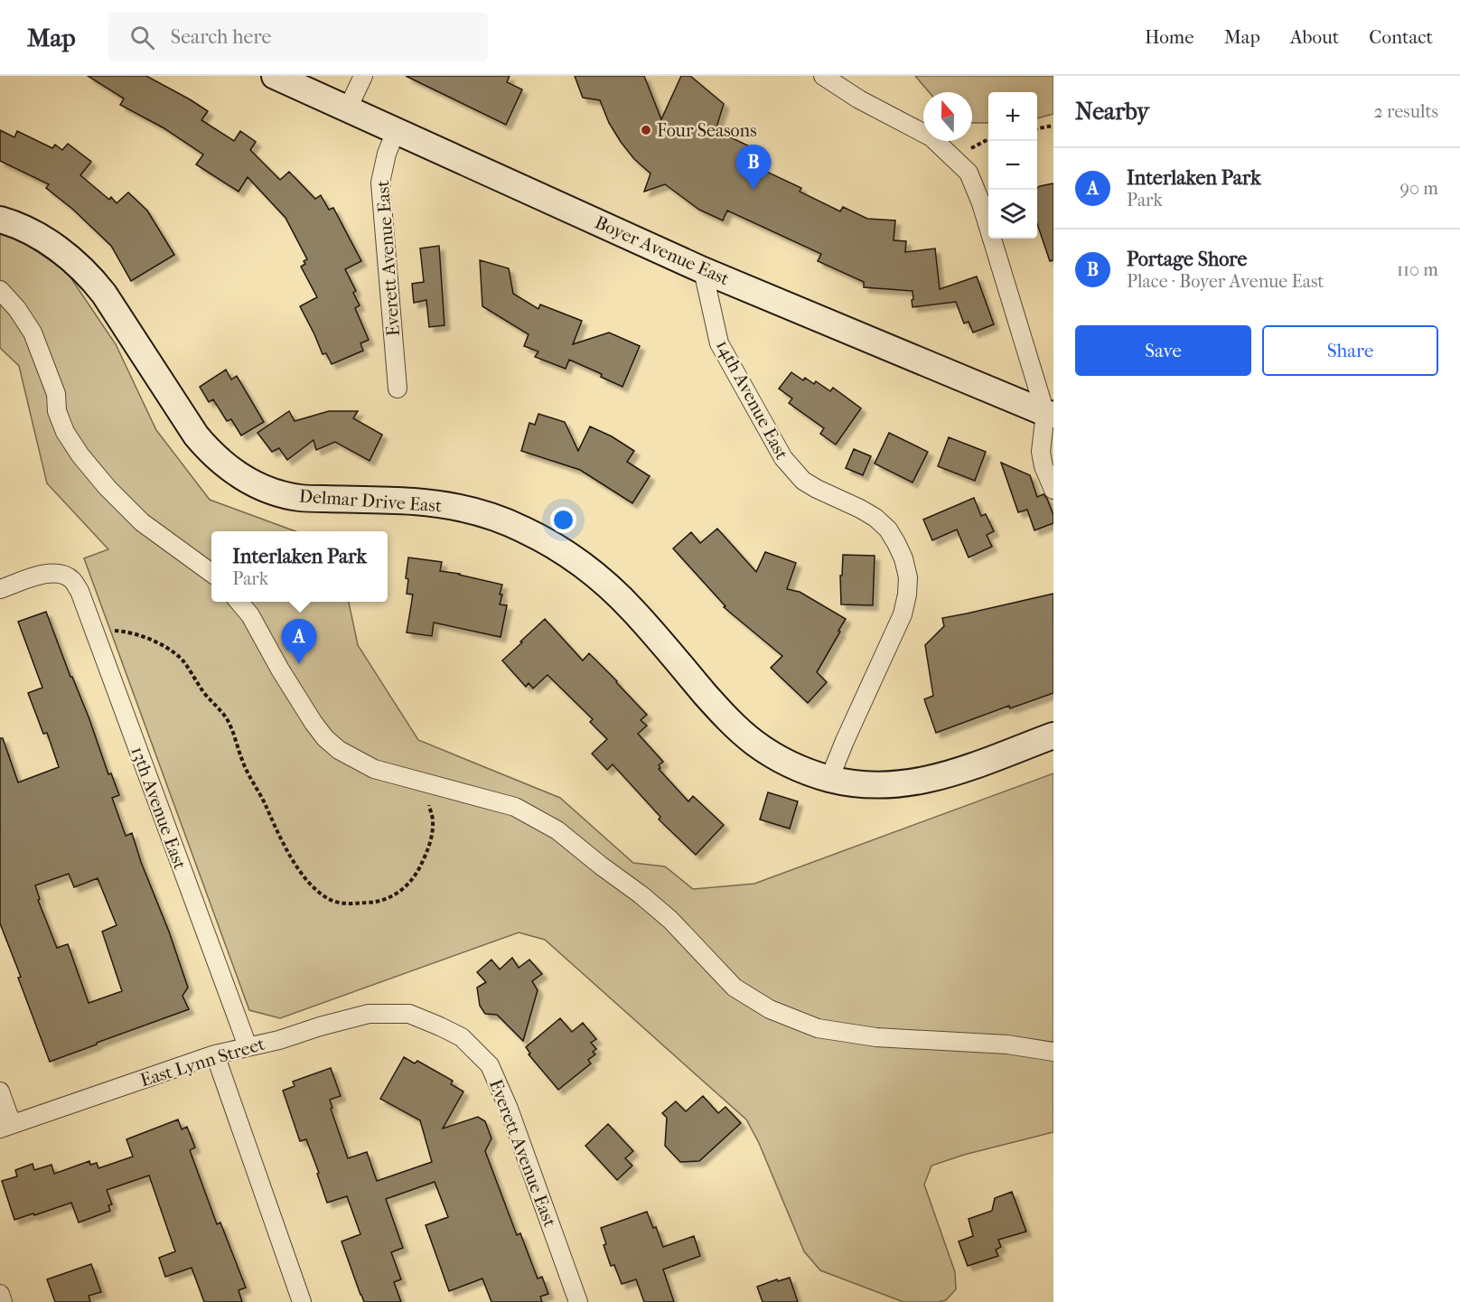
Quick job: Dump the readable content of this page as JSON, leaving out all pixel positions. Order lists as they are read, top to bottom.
{
  "streets": {
    "street": [
      "Boyer Avenue East",
      "Everett Avenue East",
      "14th Avenue East",
      "Delmar Drive East",
      "13th Avenue East",
      "East Lynn Street"
    ]
  },
  "crossings": [
    ["Boyer Avenue East", "Everett Avenue East"],
    ["Boyer Avenue East", "14th Avenue East"],
    ["Everett Avenue East", "East Lynn Street"],
    ["14th Avenue East", "Delmar Drive East"],
    ["13th Avenue East", "East Lynn Street"]
  ],
  "places": ["Four Seasons"],
  "north": "top",
  "page": {
    "header": "Map",
    "search": "Search here",
    "nav": [
      "Home",
      "Map",
      "About",
      "Contact"
    ],
    "heading": ["Nearby", "2 results"],
    "map_buttons": ["+", "−"],
    "pins": ["B", "A"],
    "list": [
      {
        "mark": "A",
        "name": "Interlaken Park",
        "note": "Park",
        "value": "90 m"
      },
      {
        "mark": "B",
        "name": "Portage Shore",
        "note": "Place · Boyer Avenue East",
        "value": "110 m"
      }
    ],
    "buttons": ["Save", "Share"],
    "popup": ["Interlaken Park", "Park"]
  }
}
